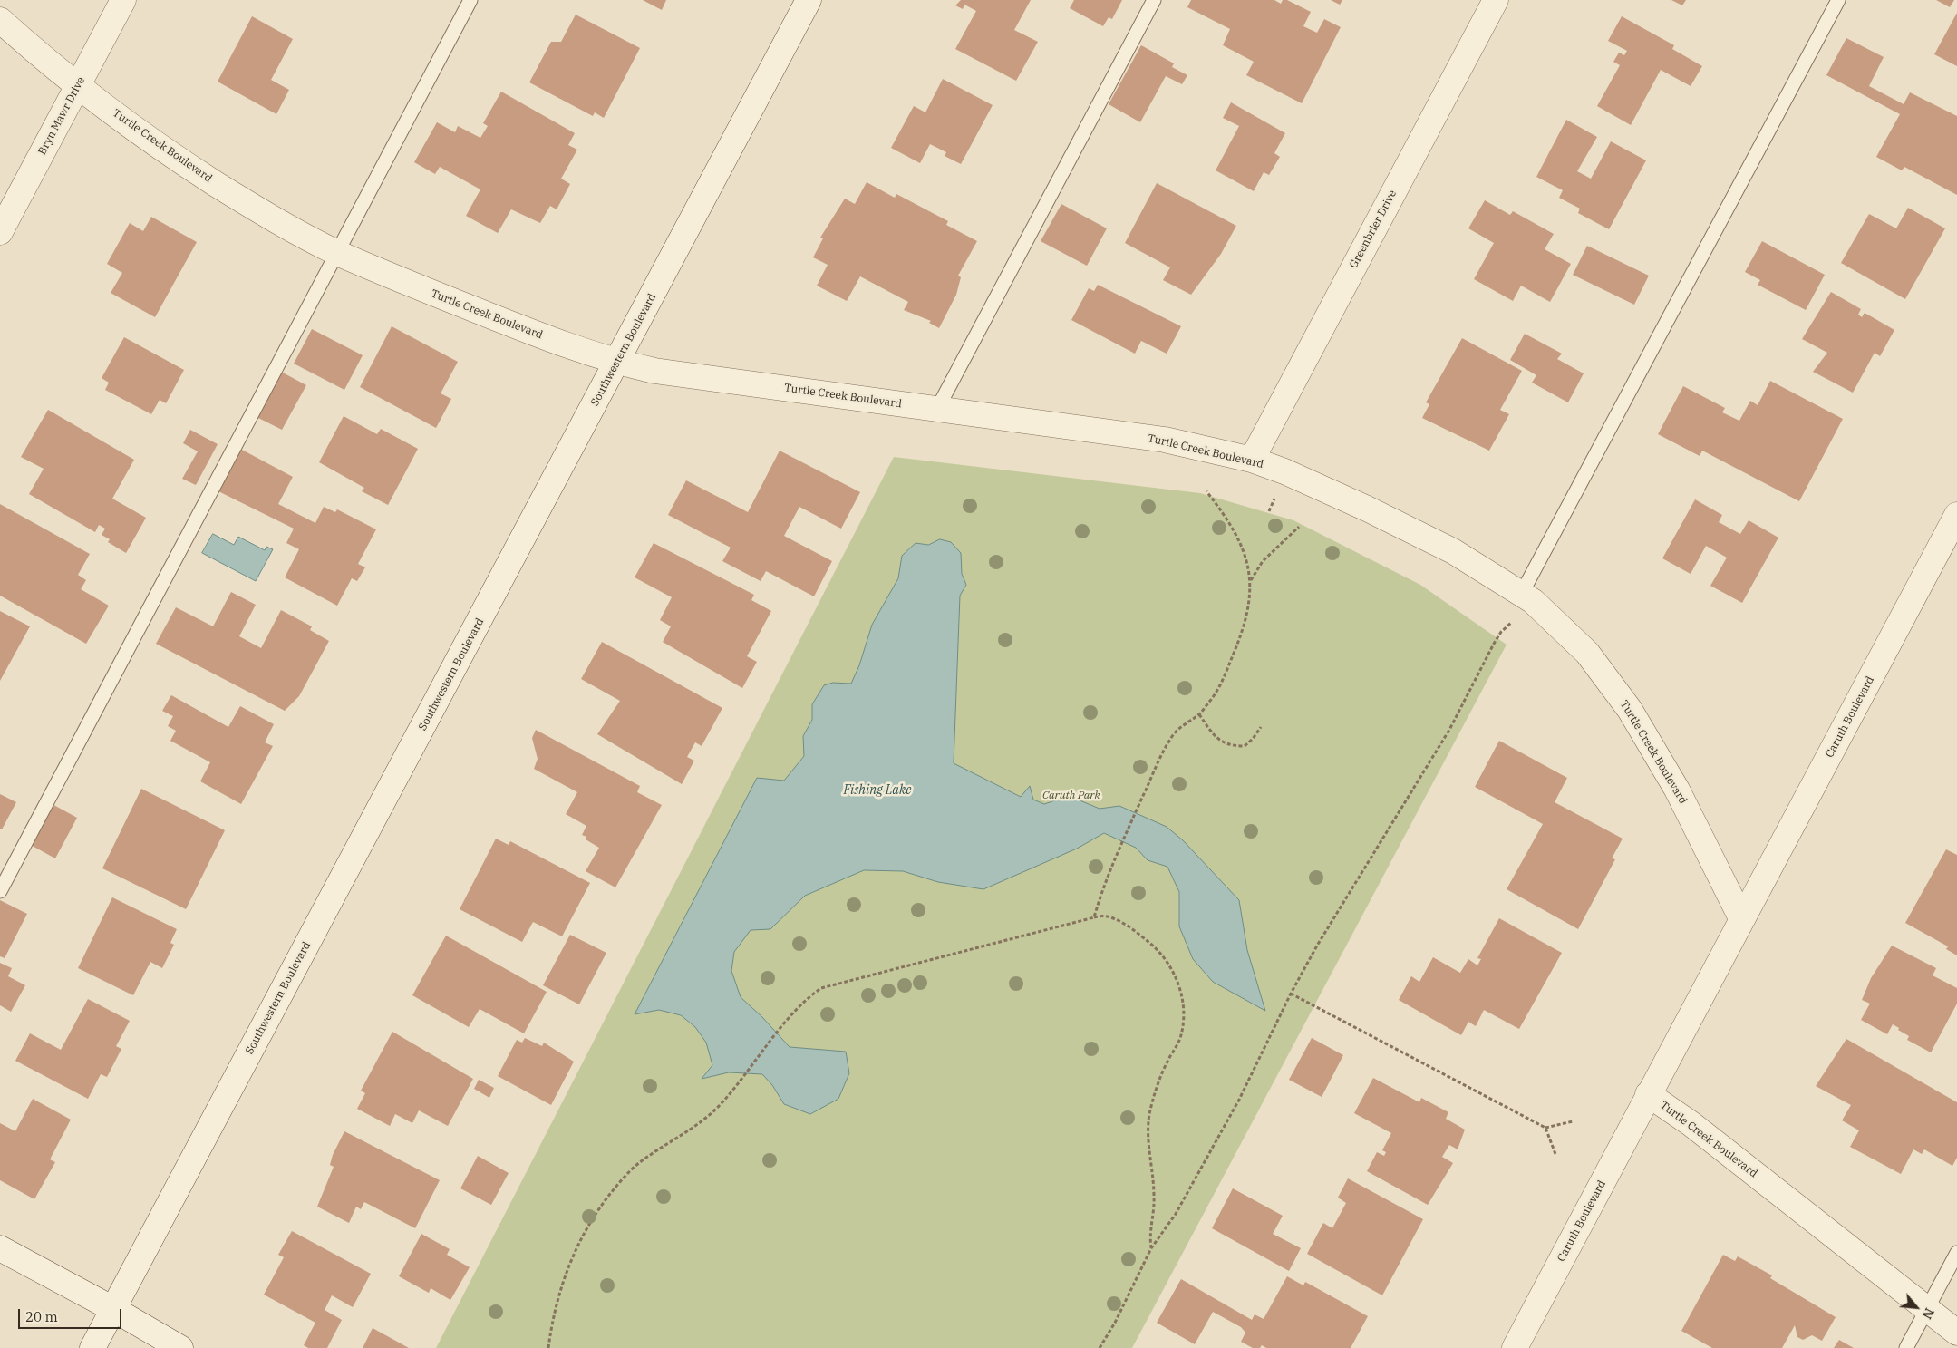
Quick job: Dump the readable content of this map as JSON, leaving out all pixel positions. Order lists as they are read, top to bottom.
{
  "streets": {
    "street": [
      "Bryn Mawr Drive",
      "Turtle Creek Boulevard",
      "Greenbrier Drive",
      "Southwestern Boulevard",
      "Caruth Boulevard"
    ]
  },
  "crossings": [
    ["Bryn Mawr Drive", "Turtle Creek Boulevard"],
    ["Turtle Creek Boulevard", "Greenbrier Drive"],
    ["Turtle Creek Boulevard", "Southwestern Boulevard"],
    ["Turtle Creek Boulevard", "Caruth Boulevard"]
  ],
  "water": ["Fishing Lake"],
  "parks": ["Caruth Park"],
  "scale_bar": "20 m",
  "north": "bottom right"
}
